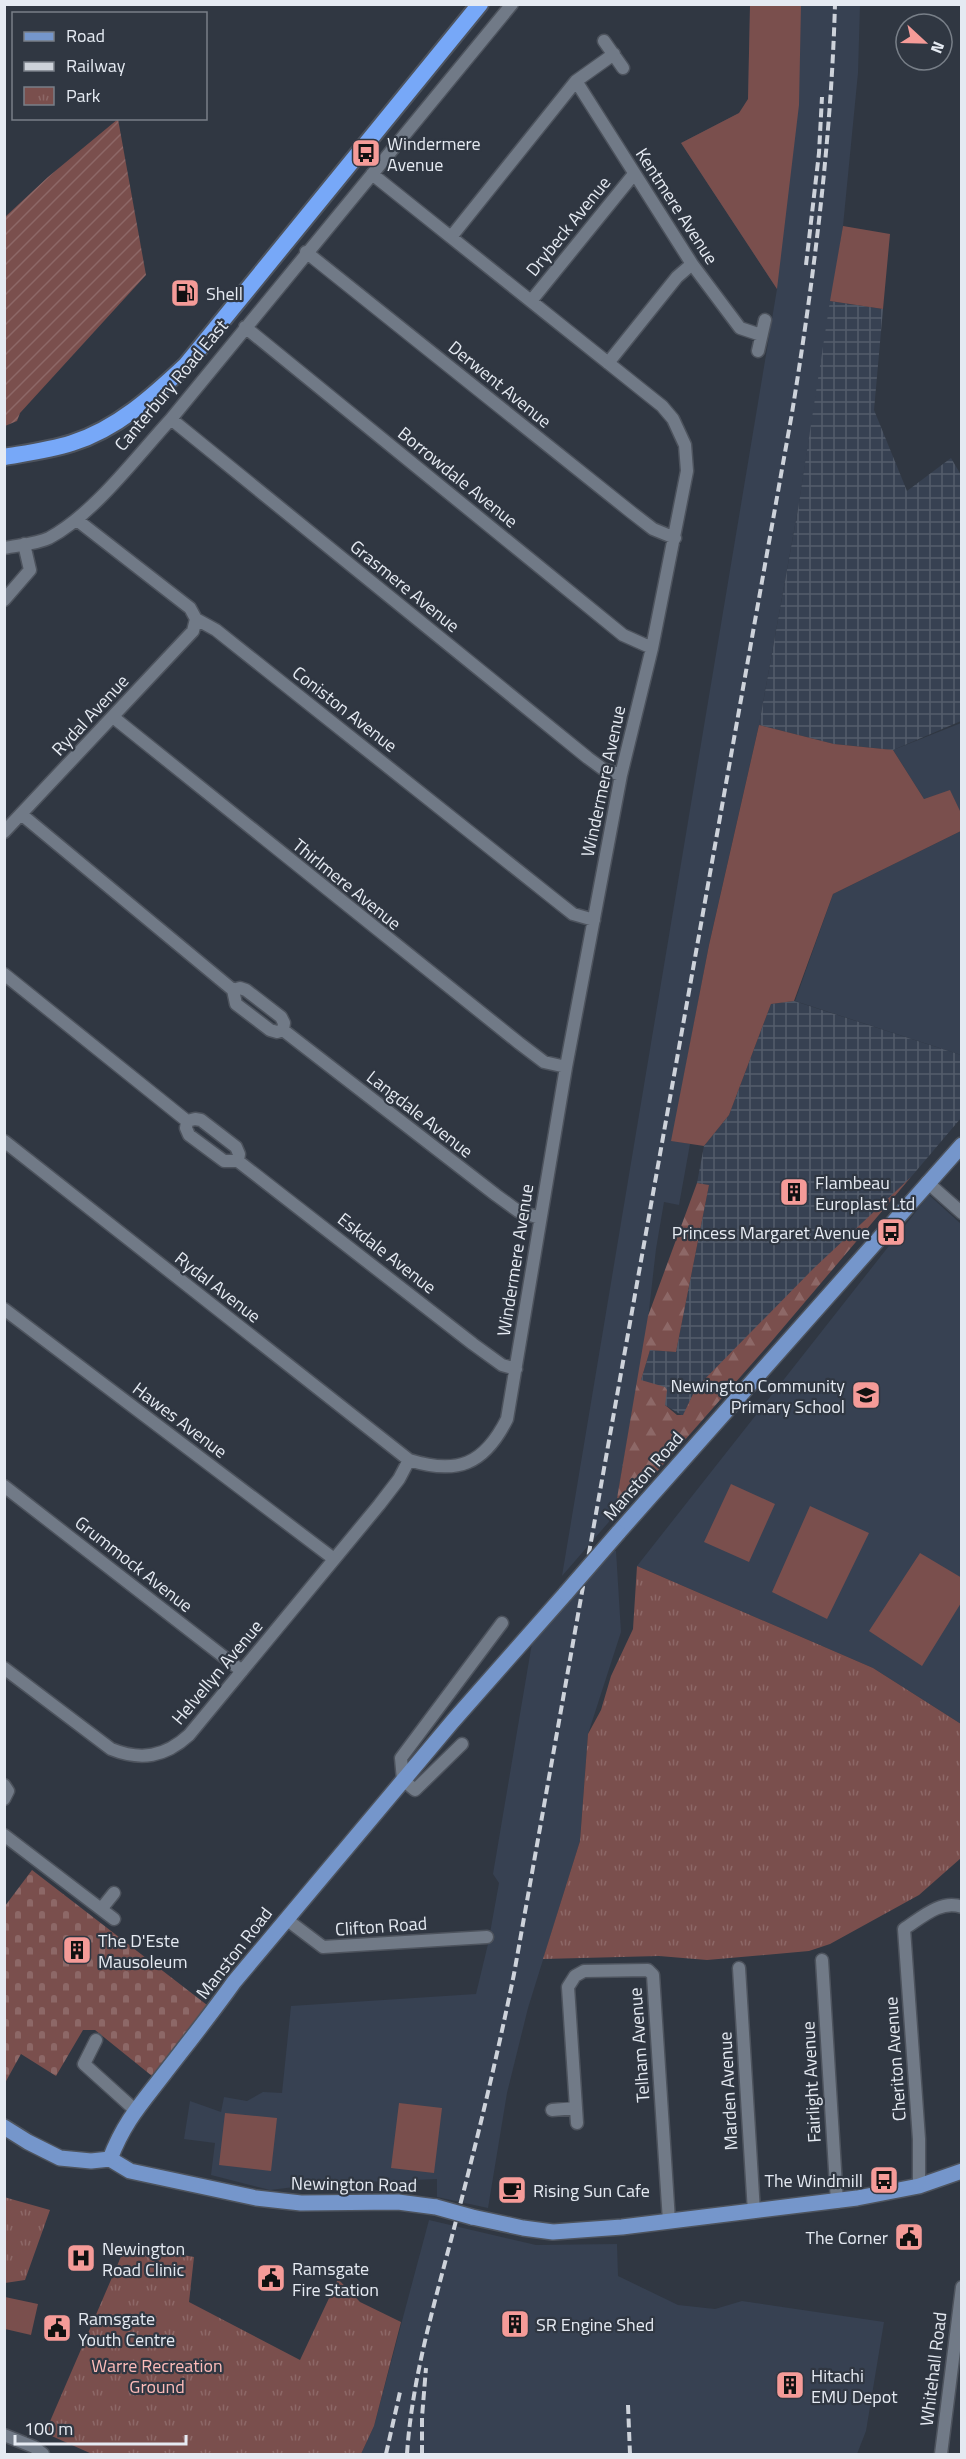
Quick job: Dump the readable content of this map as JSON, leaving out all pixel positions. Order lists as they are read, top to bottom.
{
  "streets": {
    "highway": ["Canterbury Road East"],
    "main road": ["Manston Road", "Newington Road"],
    "street": [
      "Kentmere Avenue",
      "Drybeck Avenue",
      "Derwent Avenue",
      "Borrowdale Avenue",
      "Grasmere Avenue",
      "Coniston Avenue",
      "Rydal Avenue",
      "Windermere Avenue",
      "Thirlmere Avenue",
      "Langdale Avenue",
      "Eskdale Avenue",
      "Hawes Avenue",
      "Grummock Avenue",
      "Helvellyn Avenue",
      "Clifton Road",
      "Telham Avenue",
      "Cheriton Avenue",
      "Fairlight Avenue",
      "Marden Avenue",
      "Whitehall Road"
    ]
  },
  "crossings": [
    ["Kentmere Avenue", "Drybeck Avenue"],
    ["Drybeck Avenue", "Windermere Avenue"],
    ["Derwent Avenue", "Canterbury Road East"],
    ["Derwent Avenue", "Windermere Avenue"],
    ["Canterbury Road East", "Borrowdale Avenue"],
    ["Canterbury Road East", "Grasmere Avenue"],
    ["Canterbury Road East", "Coniston Avenue"],
    ["Canterbury Road East", "Windermere Avenue"],
    ["Borrowdale Avenue", "Windermere Avenue"],
    ["Grasmere Avenue", "Windermere Avenue"],
    ["Coniston Avenue", "Rydal Avenue"],
    ["Coniston Avenue", "Windermere Avenue"],
    ["Rydal Avenue", "Windermere Avenue"],
    ["Rydal Avenue", "Thirlmere Avenue"],
    ["Rydal Avenue", "Langdale Avenue"],
    ["Rydal Avenue", "Helvellyn Avenue"],
    ["Windermere Avenue", "Thirlmere Avenue"],
    ["Windermere Avenue", "Langdale Avenue"],
    ["Windermere Avenue", "Eskdale Avenue"],
    ["Windermere Avenue", "Helvellyn Avenue"],
    ["Hawes Avenue", "Helvellyn Avenue"],
    ["Manston Road", "Clifton Road"],
    ["Manston Road", "Newington Road"],
    ["Grummock Avenue", "Helvellyn Avenue"],
    ["Telham Avenue", "Newington Road"],
    ["Cheriton Avenue", "Newington Road"],
    ["Fairlight Avenue", "Newington Road"],
    ["Marden Avenue", "Newington Road"]
  ],
  "parks": ["Warre Recreation Ground"],
  "places": {
    "bus stop": ["Windermere Avenue", "Princess Margaret Avenue", "The Windmill"],
    "fuel station": ["Shell"],
    "building": [
      "Flambeau Europlast Ltd",
      "The D'Este Mausoleum",
      "SR Engine Shed",
      "Hitachi EMU Depot"
    ],
    "school or university": ["Newington Community Primary School"],
    "cafe": ["Rising Sun Cafe"],
    "public building": ["The Corner", "Ramsgate Fire Station", "Ramsgate Youth Centre"],
    "hospital": ["Newington Road Clinic"]
  },
  "legend": ["Road", "Railway", "Park"],
  "scale_bar": "100 m",
  "north": "right"
}
